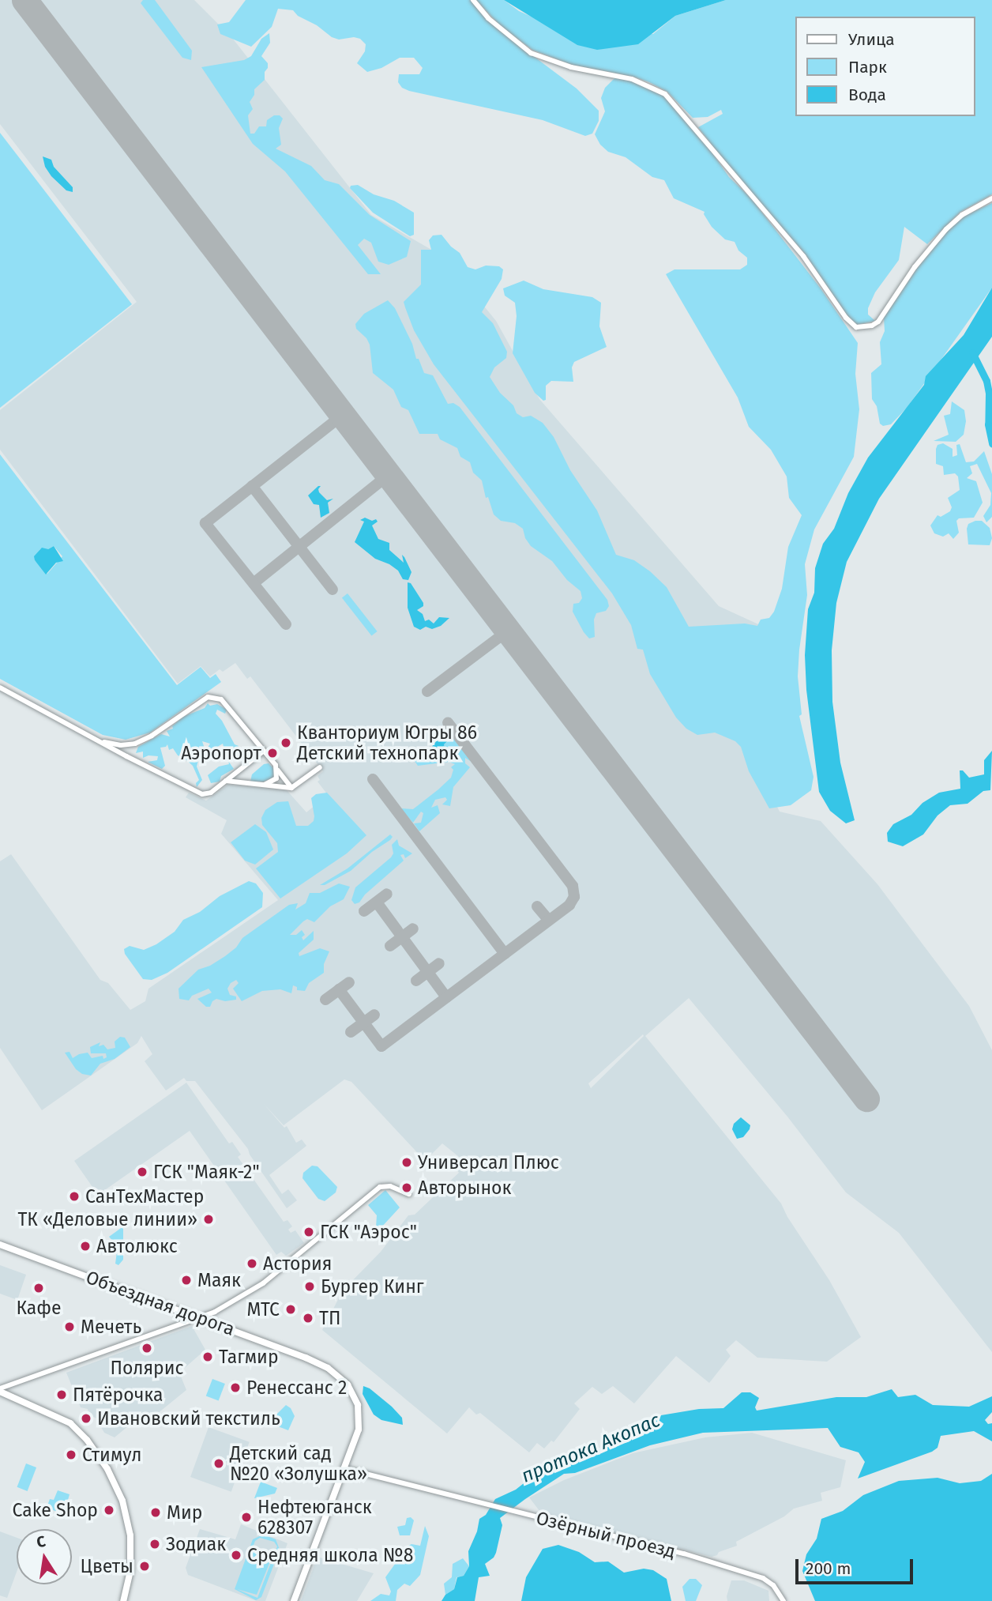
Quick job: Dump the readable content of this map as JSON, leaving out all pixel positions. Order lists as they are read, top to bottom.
{
  "streets": {
    "main road": ["Объездная дорога"],
    "street": ["Озёрный проезд"]
  },
  "crossings": [
    ["Объездная дорога", "Озёрный проезд"]
  ],
  "water": ["протока Акопас"],
  "places": [
    "Кванториум Югры 86 Детский технопарк",
    "Аэропорт",
    "Универсал Плюс",
    "ГСК \"Маяк-2\"",
    "Авторынок",
    "СанТехМастер",
    "ТК «Деловые линии»",
    "ГСК \"Аэрос\"",
    "Автолюкс",
    "Астория",
    "Маяк",
    "Бургер Кинг",
    "Кафе",
    "МТС",
    "ТП",
    "Мечеть",
    "Полярис",
    "Тагмир",
    "Ренессанс 2",
    "Пятёрочка",
    "Ивановский текстиль",
    "Стимул",
    "Детский сад №20 «Золушка»",
    "Cake Shop",
    "Мир",
    "Нефтеюганск 628307",
    "Зодиак",
    "Средняя школа №8",
    "Цветы"
  ],
  "legend": ["Улица", "Парк", "Вода"],
  "scale_bar": "200 m",
  "north": "top"
}
